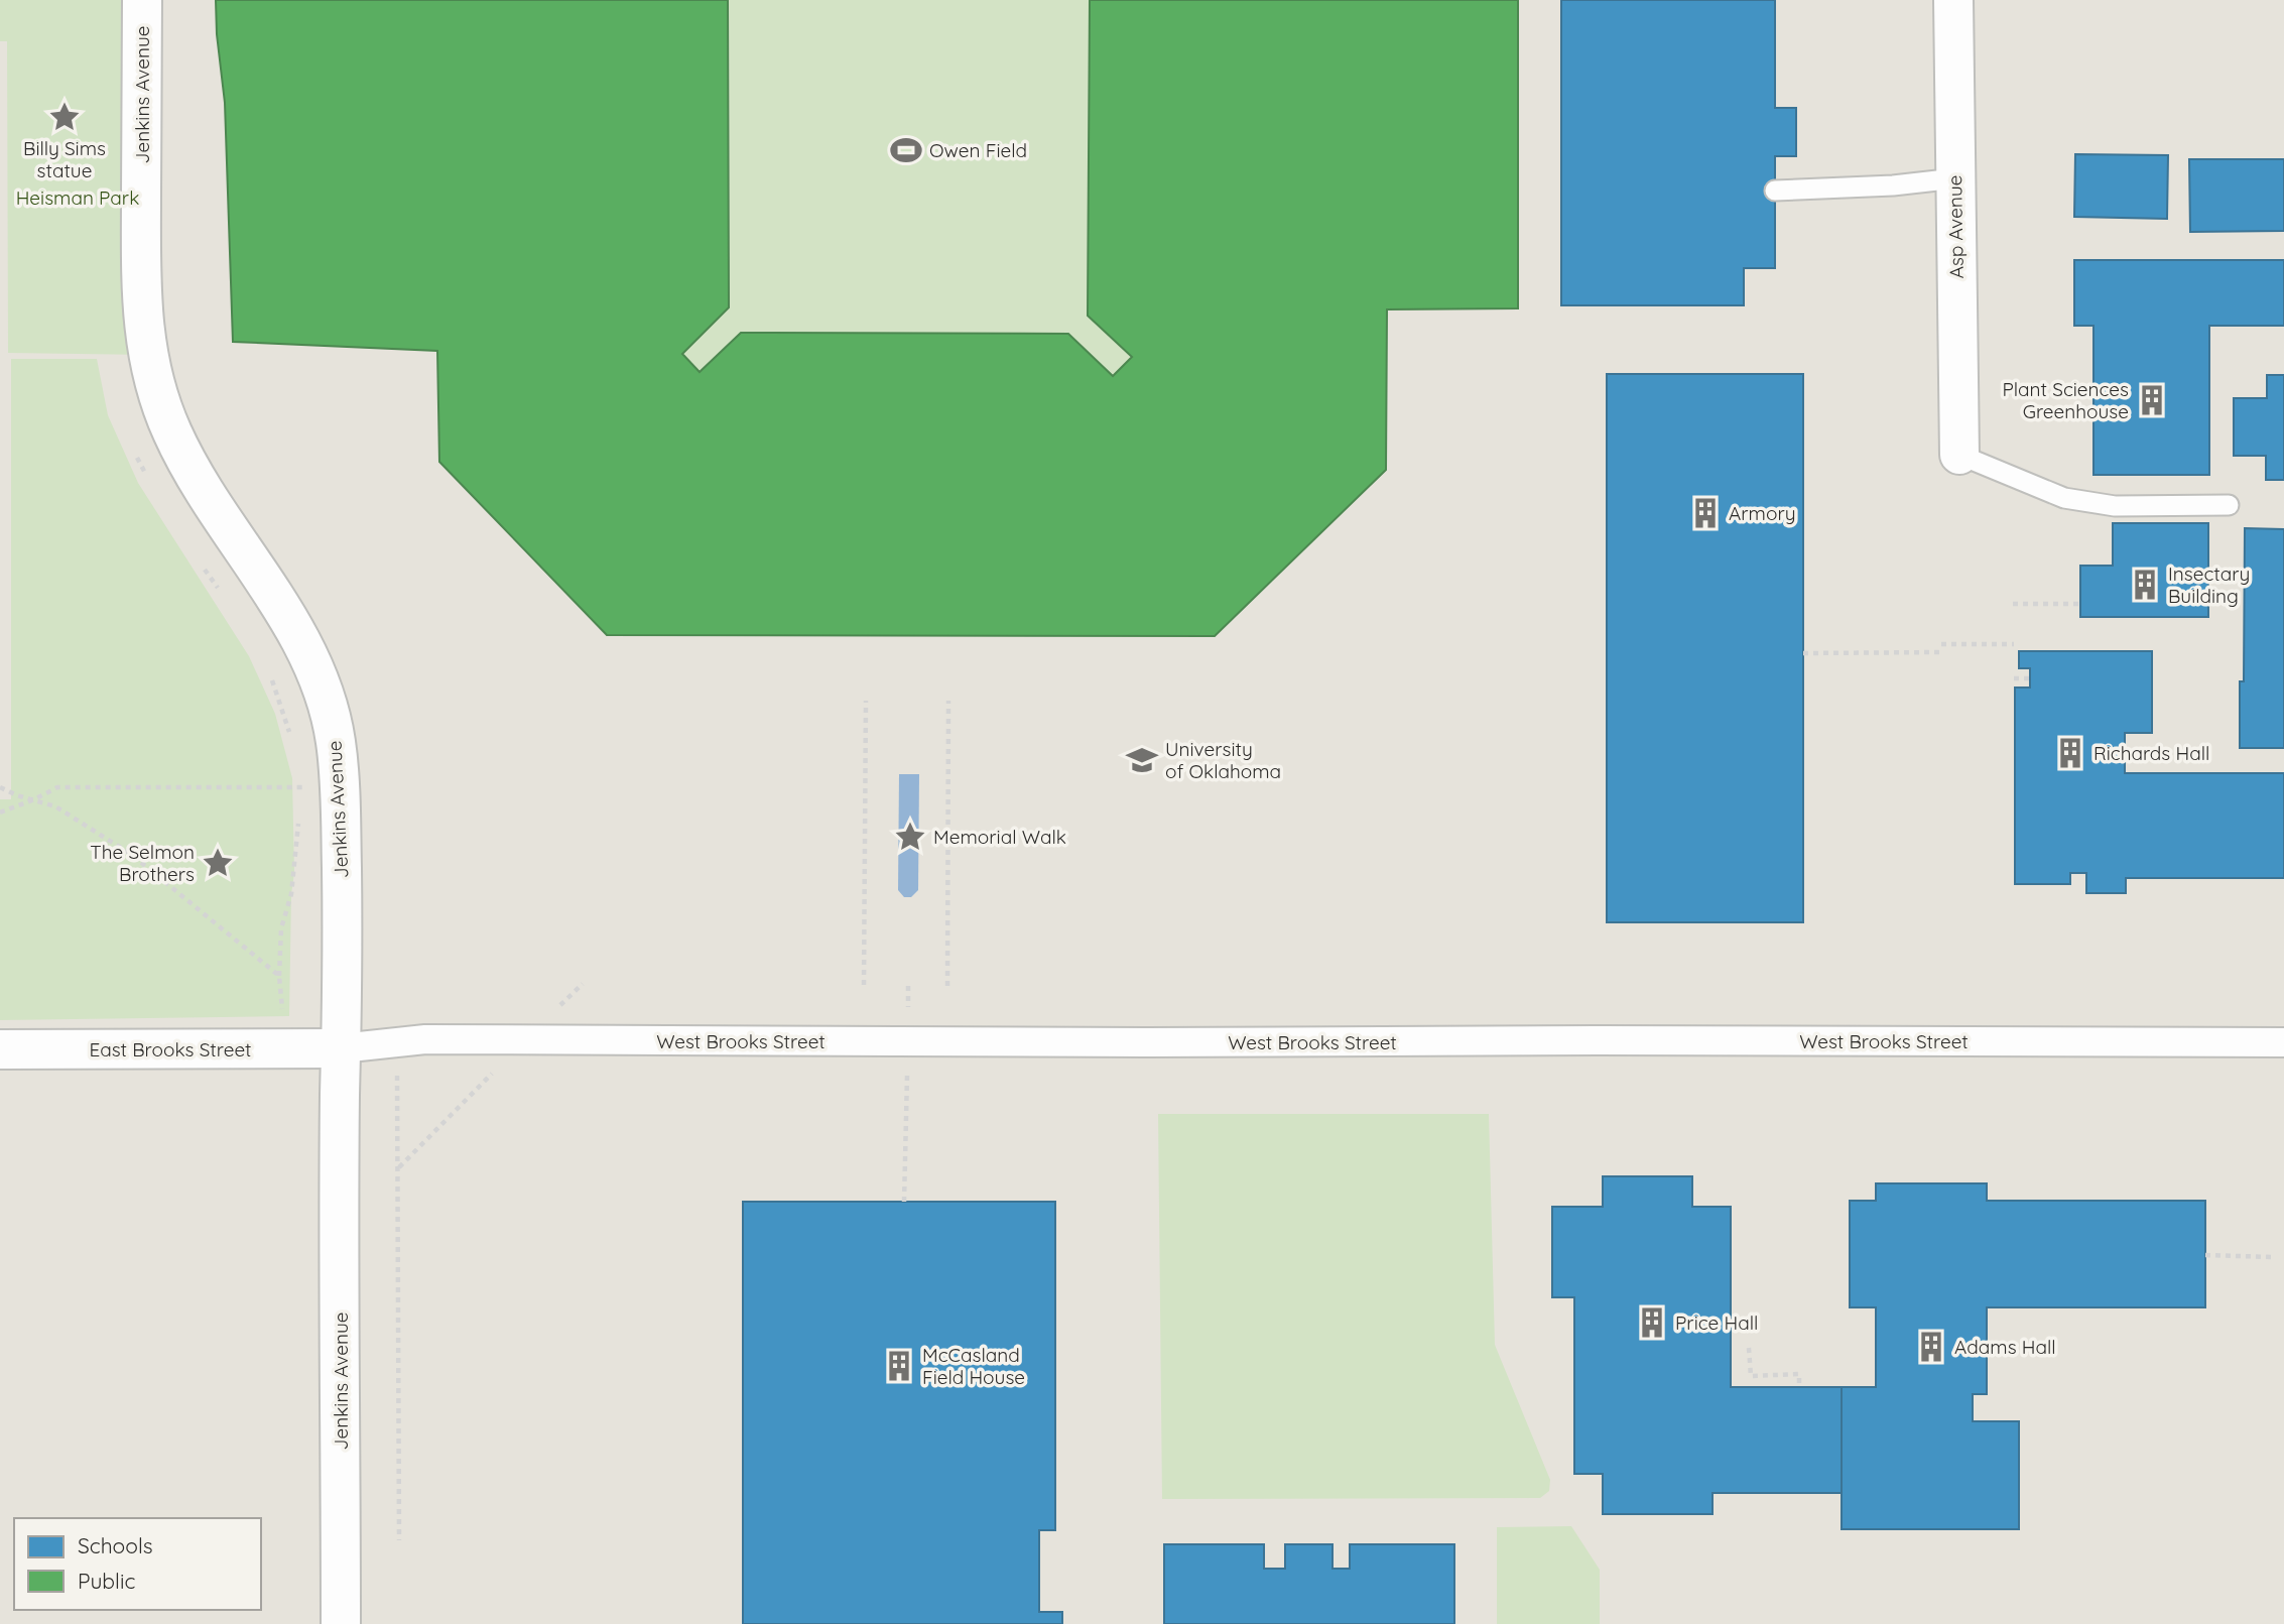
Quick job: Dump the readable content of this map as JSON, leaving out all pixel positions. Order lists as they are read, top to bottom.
{
  "streets": {
    "street": [
      "Jenkins Avenue",
      "Asp Avenue",
      "West Brooks Street",
      "East Brooks Street"
    ]
  },
  "crossings": [
    ["Jenkins Avenue", "West Brooks Street"],
    ["Jenkins Avenue", "East Brooks Street"],
    ["West Brooks Street", "East Brooks Street"]
  ],
  "parks": ["Heisman Park"],
  "places": {
    "place": ["Billy Sims statue", "Memorial Walk", "The Selmon Brothers"],
    "sports": ["Owen Field"],
    "building": [
      "Plant Sciences Greenhouse",
      "Armory",
      "Insectary Building",
      "Richards Hall",
      "Price Hall",
      "Adams Hall",
      "McCasland Field House"
    ],
    "school or university": ["University of Oklahoma"]
  },
  "legend": ["Schools", "Public"]
}
